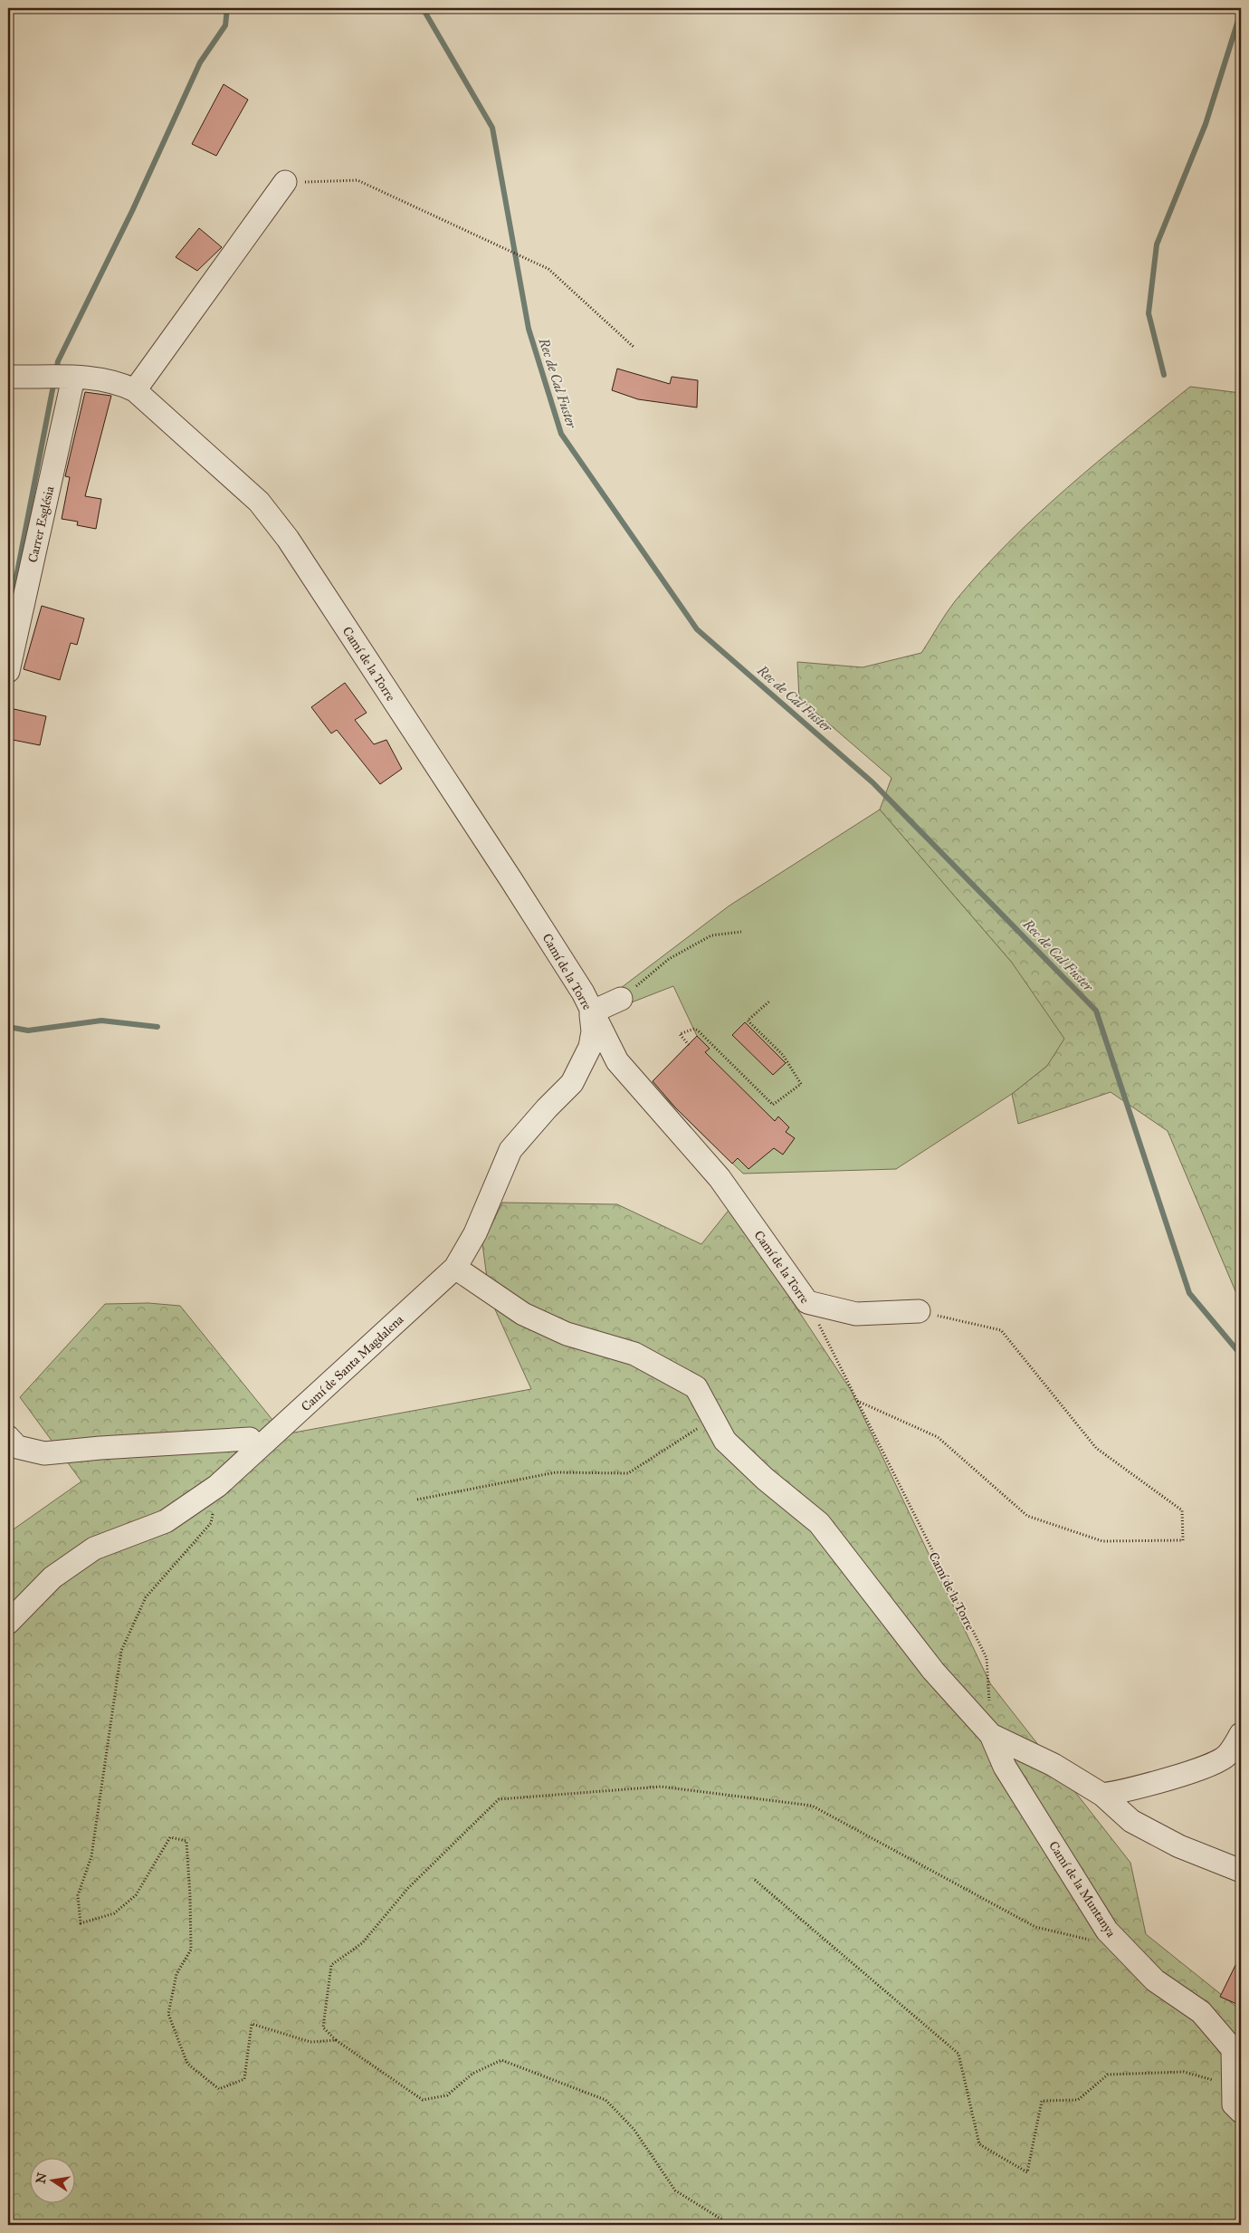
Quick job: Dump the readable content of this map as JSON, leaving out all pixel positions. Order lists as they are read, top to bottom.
{
  "streets": {
    "street": [
      "Carrer Església",
      "Camí de la Torre",
      "Camí de Santa Magdalena",
      "Camí de la Muntanya"
    ]
  },
  "crossings": [
    ["Carrer Església", "Camí de la Torre"],
    ["Camí de la Torre", "Camí de Santa Magdalena"],
    ["Camí de la Torre", "Camí de la Muntanya"]
  ],
  "water": ["Rec de Cal Fuster"],
  "north": "left"
}
